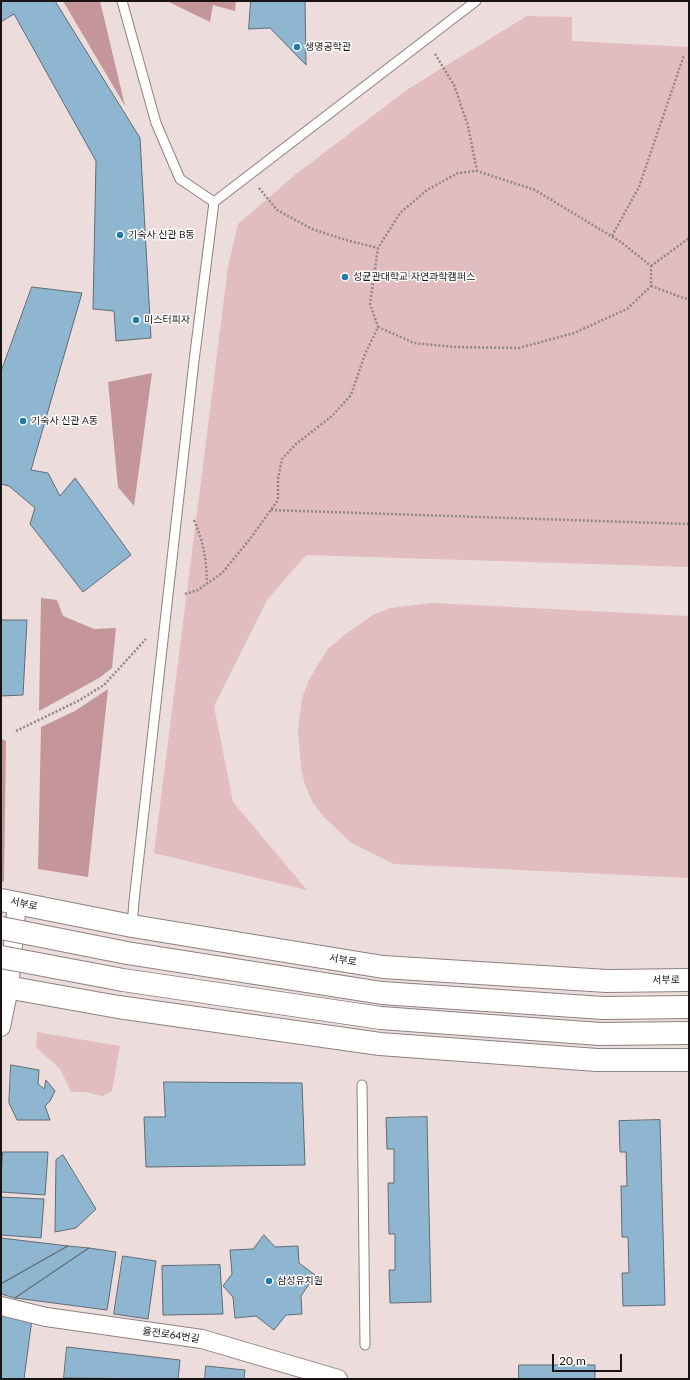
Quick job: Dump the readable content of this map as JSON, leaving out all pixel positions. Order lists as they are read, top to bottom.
{
  "streets": {
    "main road": ["서부로"],
    "street": ["율전로64번길"]
  },
  "places": [
    "생명공학관",
    "기숙사 신관 B동",
    "성균관대학교 자연과학캠퍼스",
    "미스터피자",
    "기숙사 신관 A동",
    "삼성유치원"
  ],
  "scale_bar": "20 m"
}
